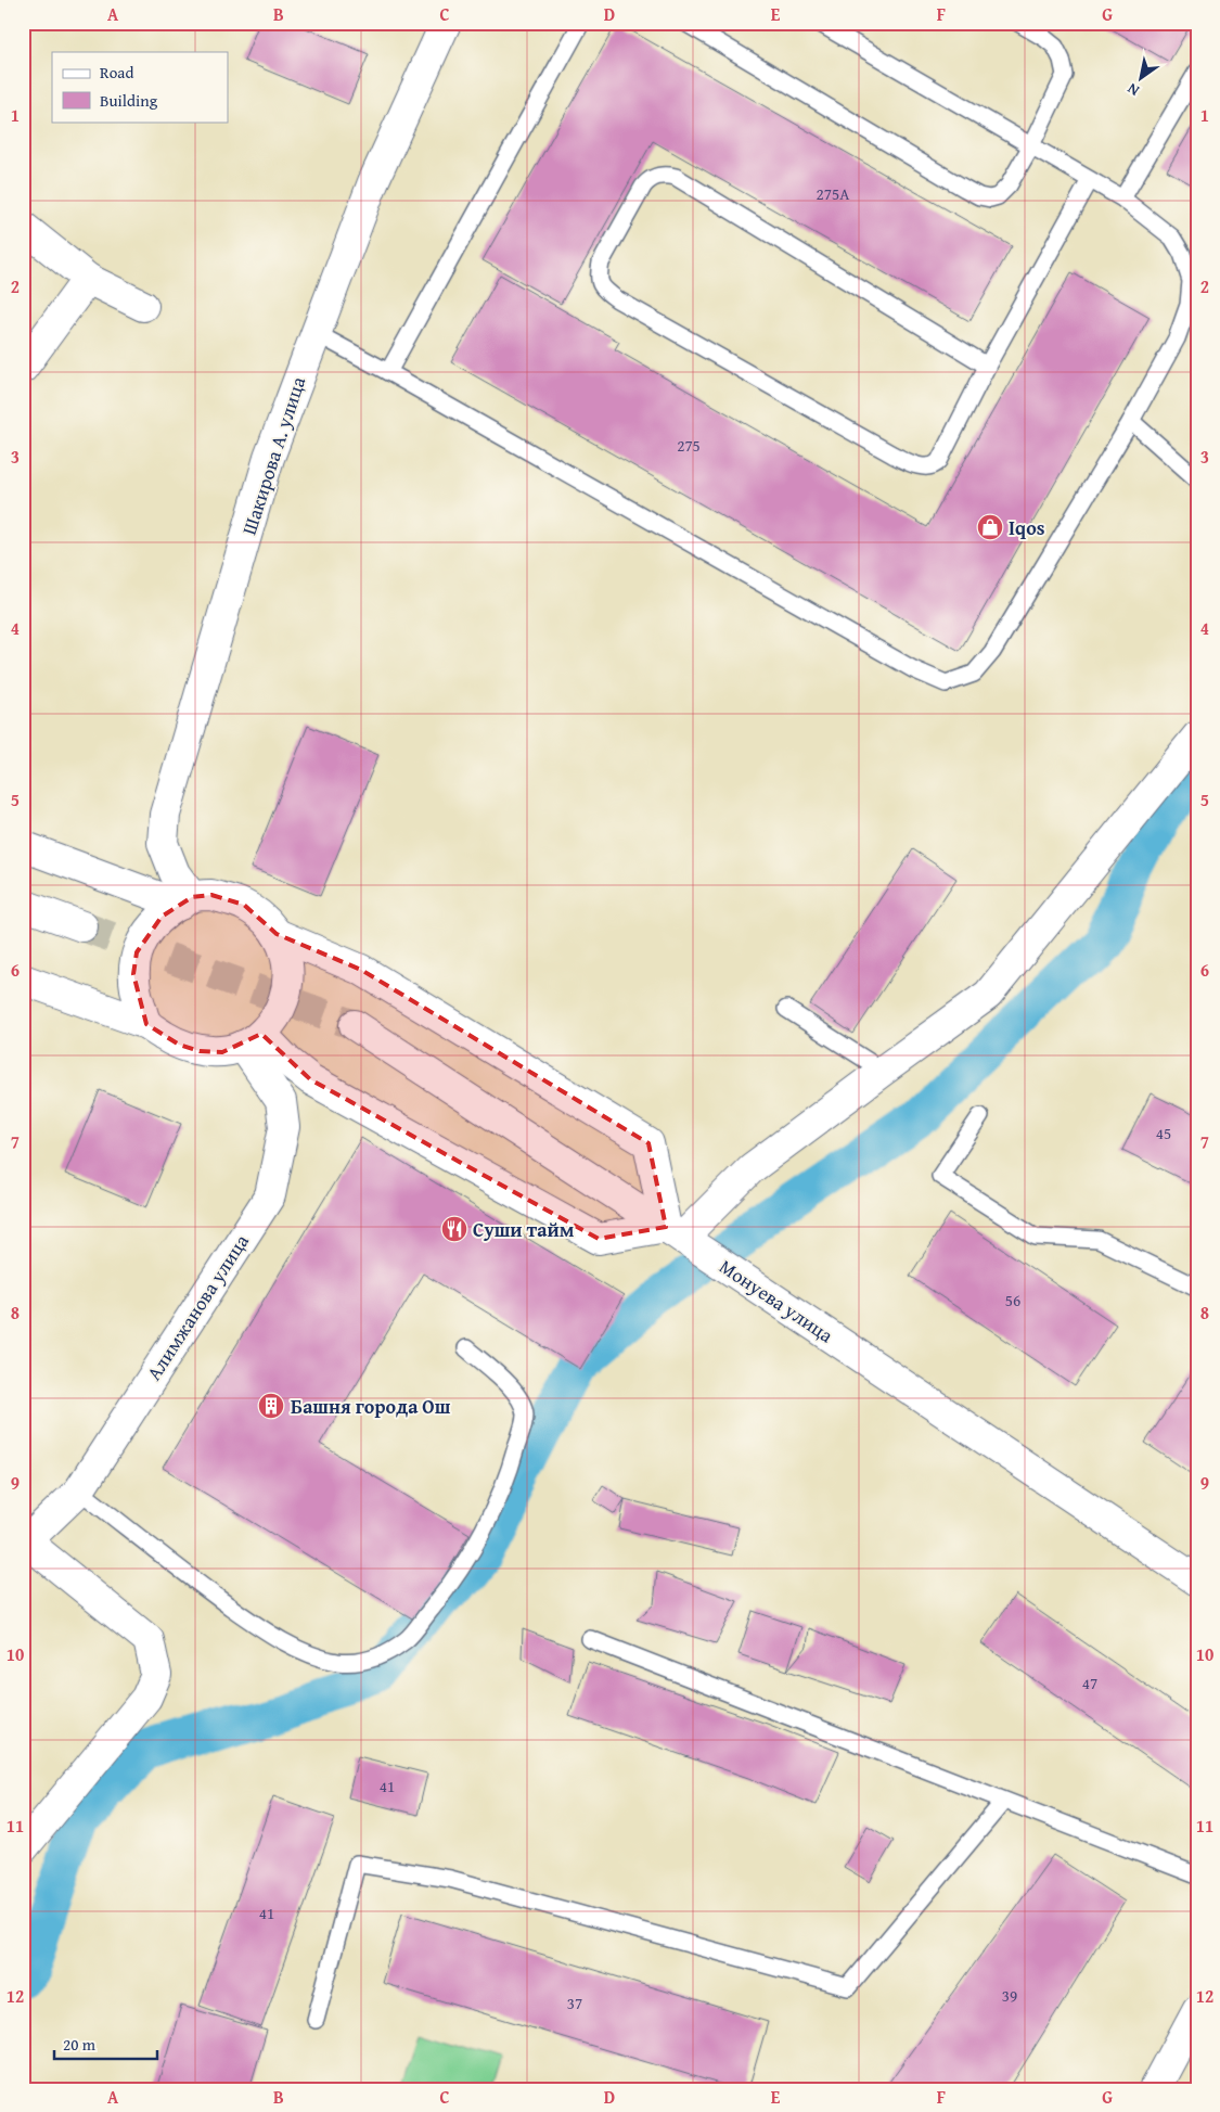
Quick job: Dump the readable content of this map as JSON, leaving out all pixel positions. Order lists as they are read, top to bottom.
{
  "streets": {
    "main road": ["Шакирова А. улица", "Монуева улица", "Алимжанова улица"]
  },
  "crossings": [
    ["Шакирова А. улица", "Алимжанова улица"]
  ],
  "places": {
    "shop": ["Iqos"],
    "restaurant": ["Суши тайм"],
    "building": ["Башня города Ош"]
  },
  "house_numbers": [
    "275А",
    "275",
    "45",
    "56",
    "47",
    "41",
    "41",
    "39",
    "37"
  ],
  "legend": ["Road", "Building"],
  "scale_bar": "20 m",
  "north": "bottom left",
  "grid": {
    "columns": [
      "A",
      "B",
      "C",
      "D",
      "E",
      "F",
      "G"
    ],
    "rows": [
      "1",
      "2",
      "3",
      "4",
      "5",
      "6",
      "7",
      "8",
      "9",
      "10",
      "11",
      "12"
    ]
  }
}
